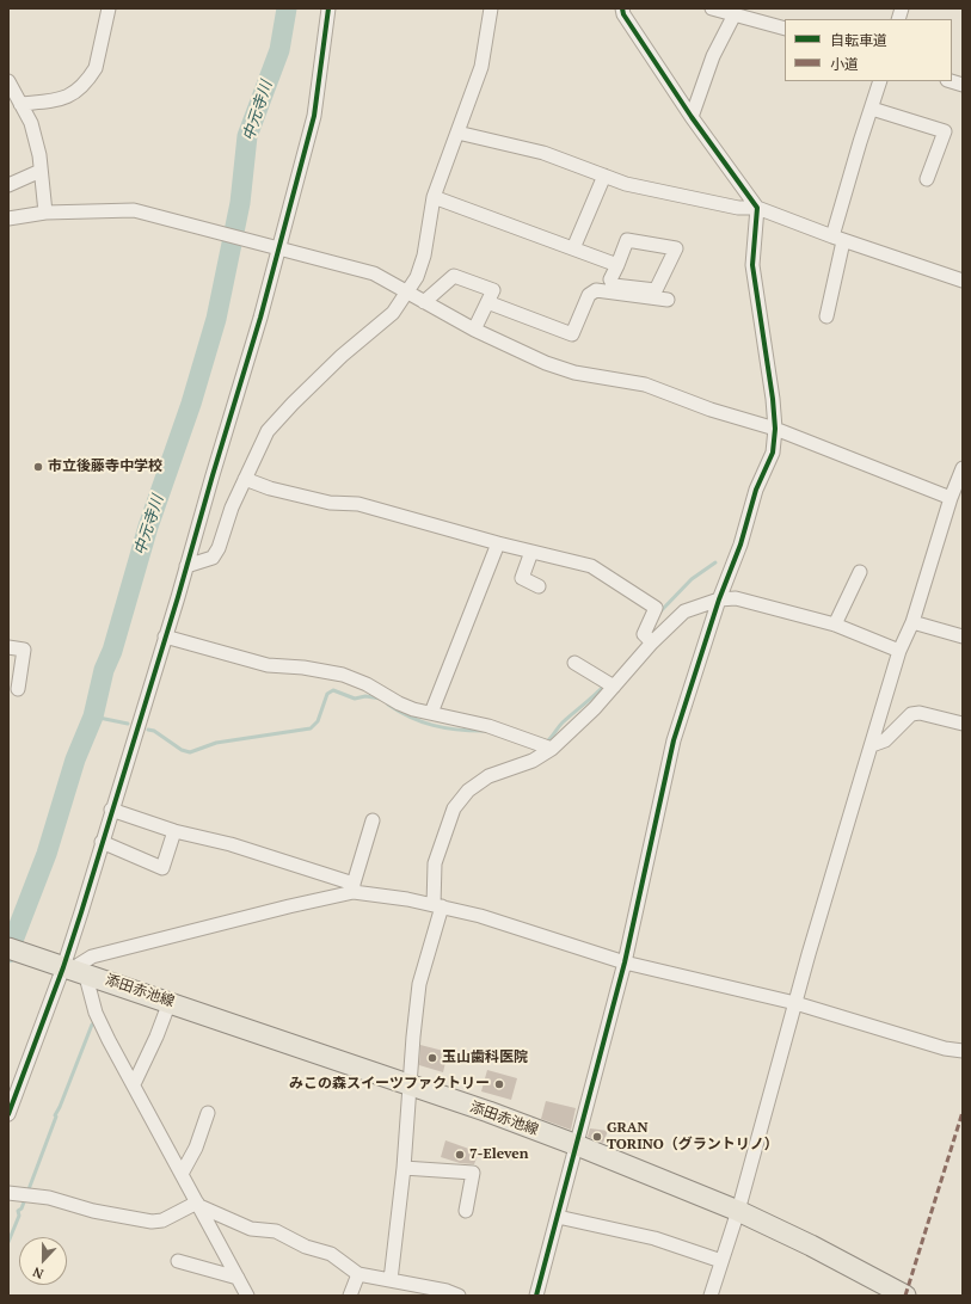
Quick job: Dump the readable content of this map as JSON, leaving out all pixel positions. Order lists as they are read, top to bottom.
{
  "streets": {
    "main road": ["添田赤池線"]
  },
  "water": ["中元寺川"],
  "places": [
    "市立後藤寺中学校",
    "玉山歯科医院",
    "みこの森スイーツファクトリー",
    "GRAN TORINO（グラントリノ）",
    "7-Eleven"
  ],
  "legend": ["自転車道", "小道"],
  "north": "bottom"
}
